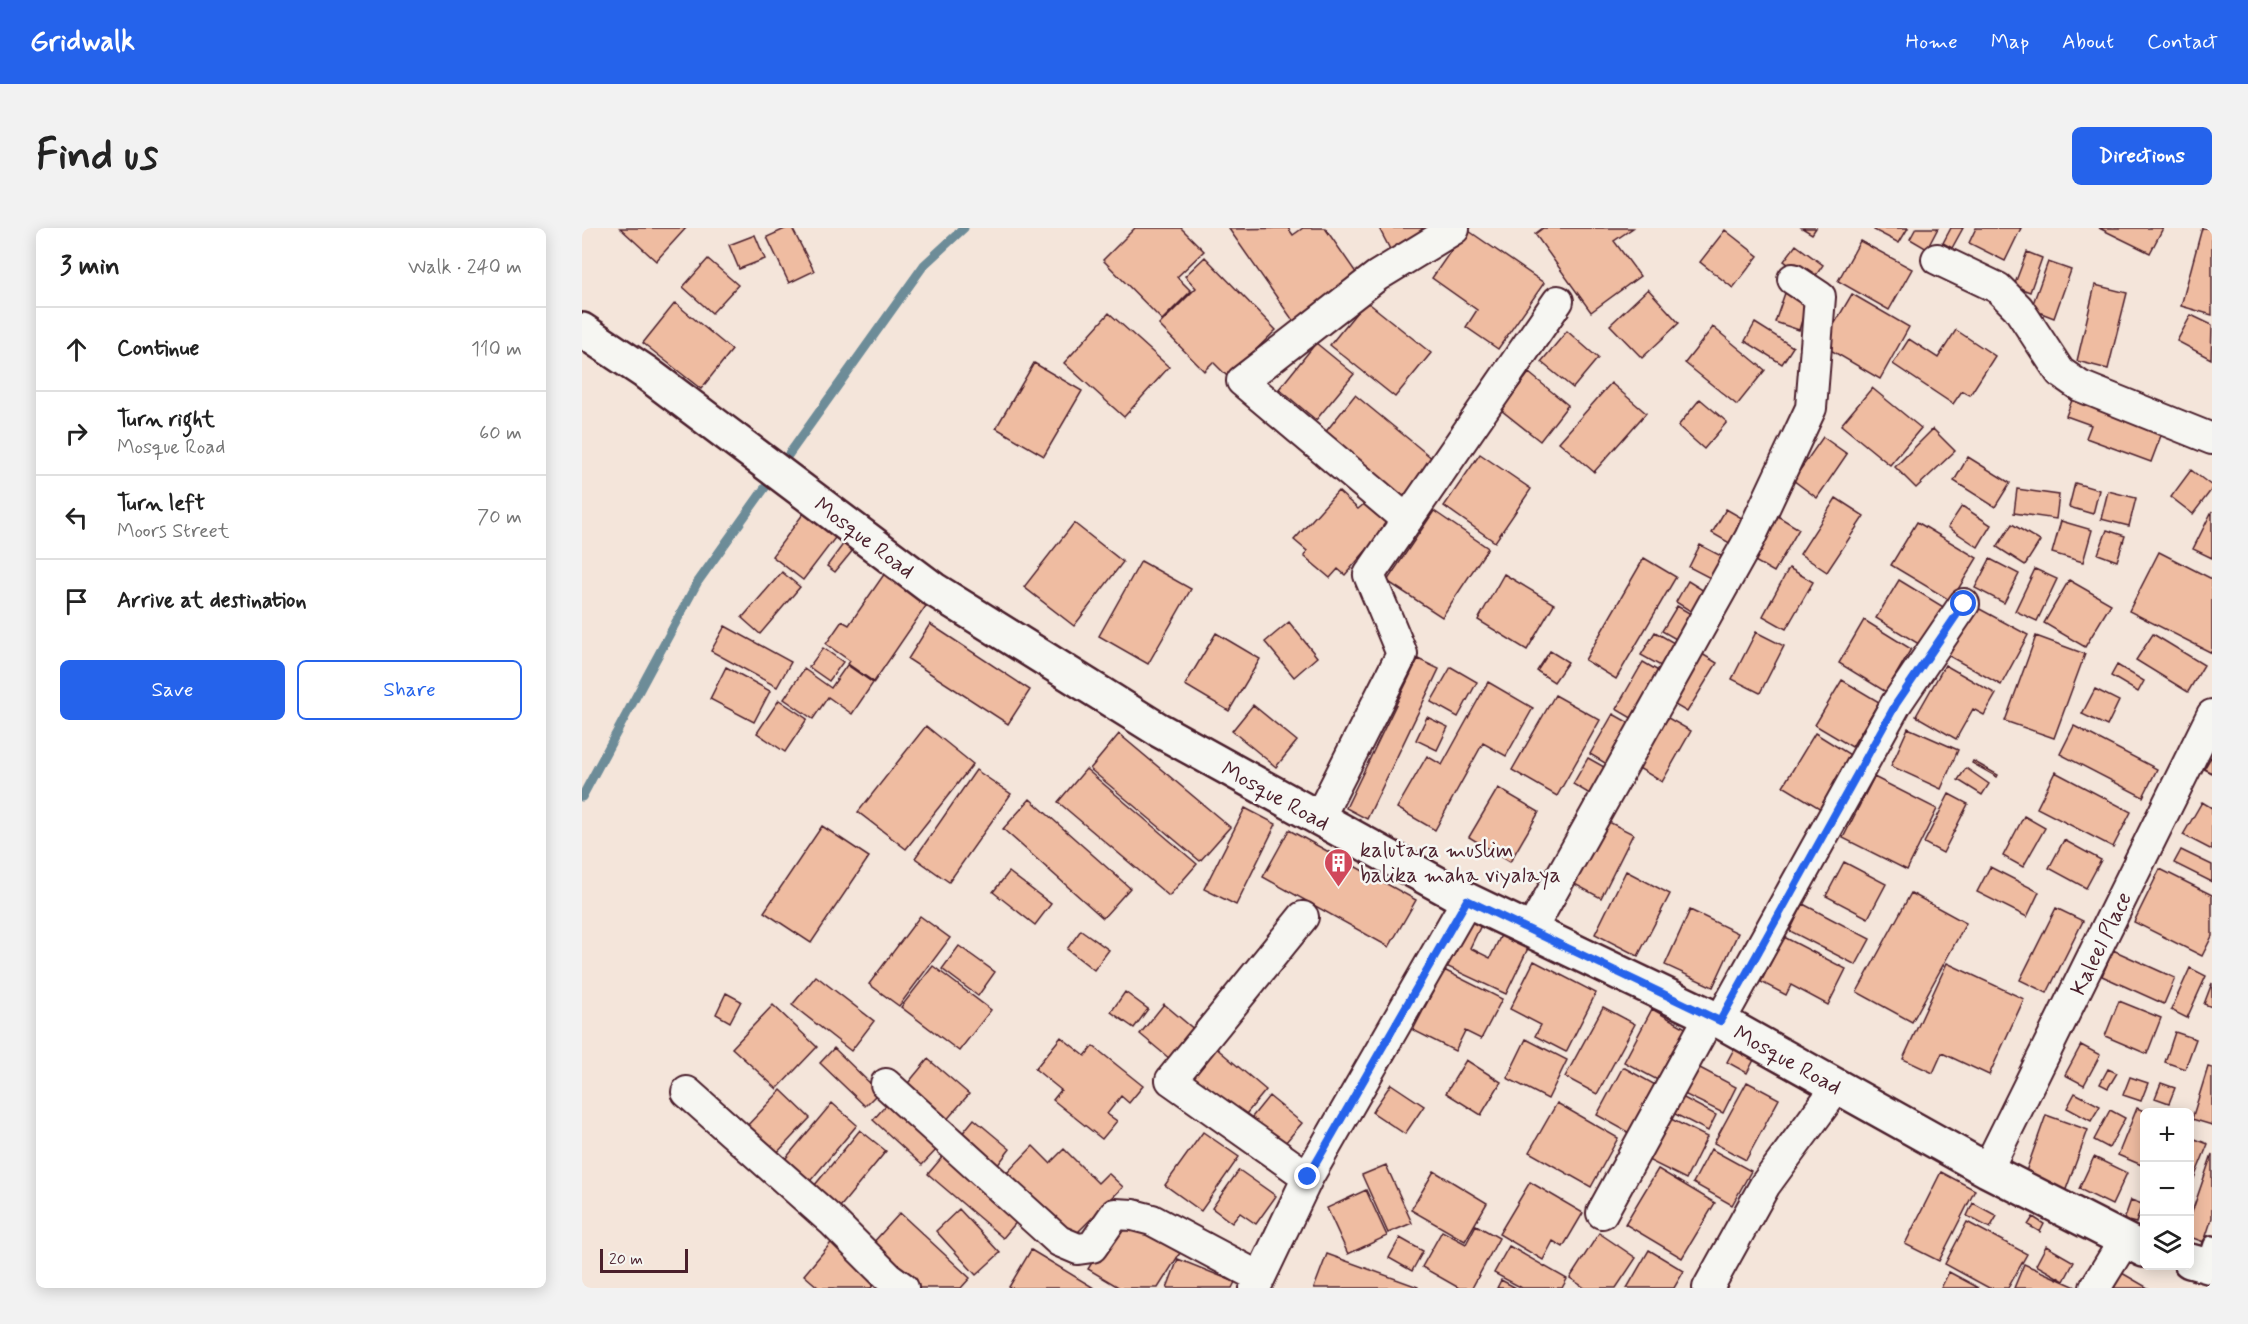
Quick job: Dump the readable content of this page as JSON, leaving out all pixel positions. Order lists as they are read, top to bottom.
{
  "streets": {
    "street": ["Mosque Road", "Kaleel Place"]
  },
  "crossings": [
    ["Mosque Road", "Kaleel Place"]
  ],
  "places": {
    "building": ["kalutara muslim balika maha viyalaya"]
  },
  "scale_bar": "20 m",
  "page": {
    "header": "Gridwalk",
    "nav": [
      "Home",
      "Map",
      "About",
      "Contact"
    ],
    "buttons": [
      "Directions",
      ["Save", "Share"]
    ],
    "title": "Find us",
    "heading": ["3 min", "Walk · 240 m"],
    "list": [
      ["Continue", "110 m"],
      ["Turn right", "Mosque Road", "60 m"],
      ["Turn left", "Moors Street", "70 m"],
      "Arrive at destination"
    ],
    "map_buttons": ["+", "−"],
    "scale": "20 m"
  }
}
